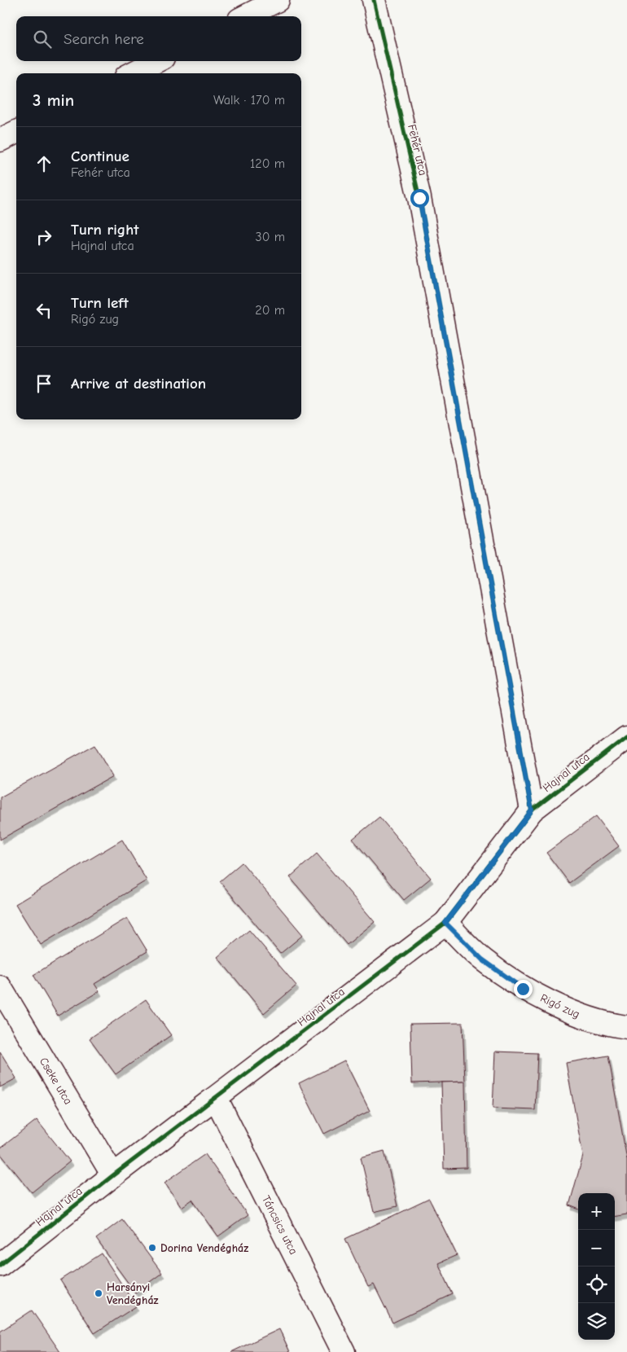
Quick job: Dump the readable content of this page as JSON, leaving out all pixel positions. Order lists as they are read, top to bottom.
{
  "streets": {
    "street": [
      "Fehér utca",
      "Hajnal utca",
      "Rigó zug",
      "Cseke utca",
      "Táncsics utca"
    ]
  },
  "crossings": [
    ["Fehér utca", "Hajnal utca"],
    ["Hajnal utca", "Rigó zug"],
    ["Hajnal utca", "Cseke utca"],
    ["Hajnal utca", "Táncsics utca"]
  ],
  "places": ["Dorina Vendégház", "Harsányi Vendégház"],
  "page": {
    "search": "Search here",
    "heading": ["3 min", "Walk · 170 m"],
    "list": [
      ["Continue", "Fehér utca", "120 m"],
      ["Turn right", "Hajnal utca", "30 m"],
      ["Turn left", "Rigó zug", "20 m"],
      "Arrive at destination"
    ],
    "map_buttons": ["+", "−"]
  }
}
